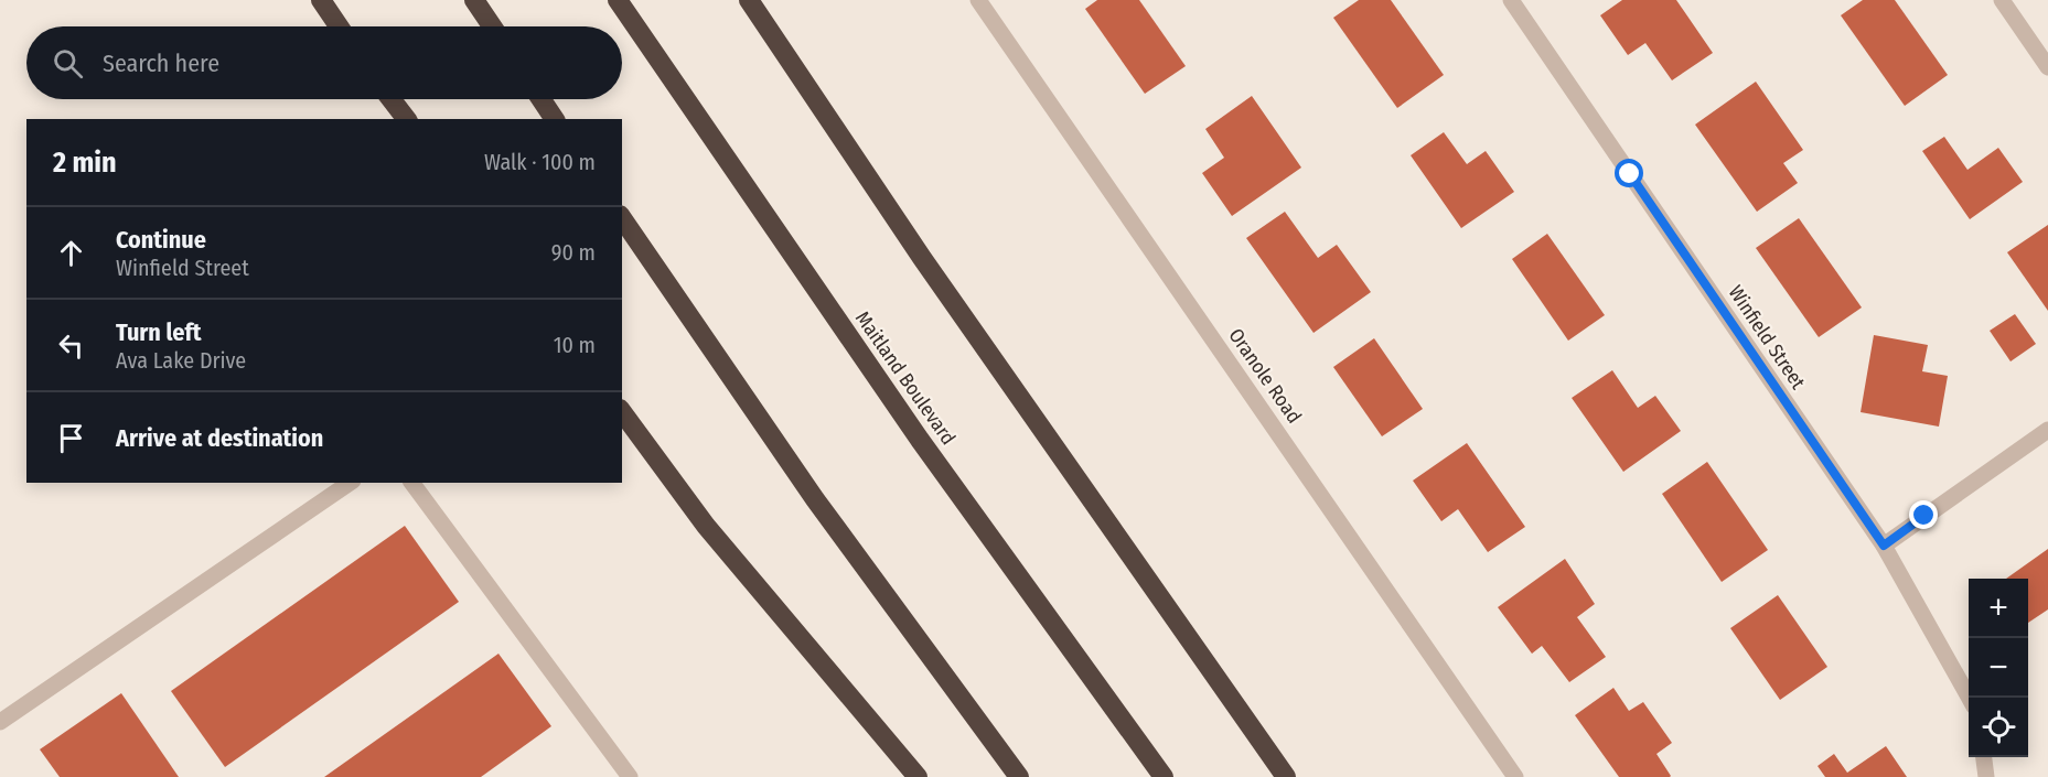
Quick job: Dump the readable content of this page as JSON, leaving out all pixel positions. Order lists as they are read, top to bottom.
{
  "streets": {
    "highway": ["Maitland Boulevard"],
    "street": ["Winfield Street", "Oranole Road"]
  },
  "page": {
    "search": "Search here",
    "heading": ["2 min", "Walk · 100 m"],
    "list": [
      ["Continue", "Winfield Street", "90 m"],
      ["Turn left", "Ava Lake Drive", "10 m"],
      "Arrive at destination"
    ],
    "map_buttons": ["+", "−"]
  }
}
